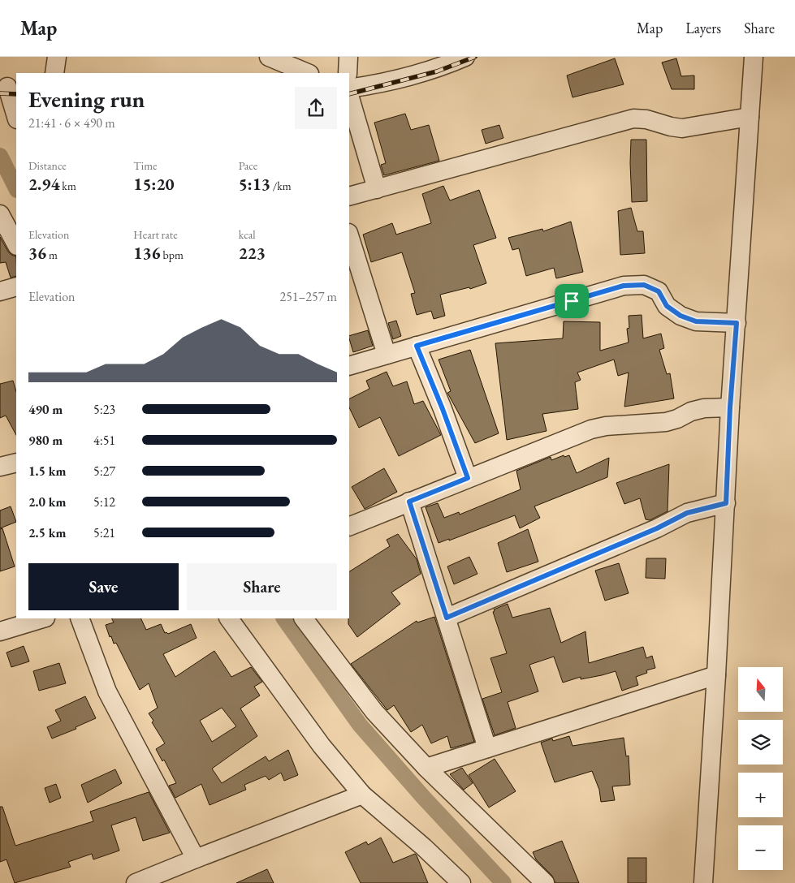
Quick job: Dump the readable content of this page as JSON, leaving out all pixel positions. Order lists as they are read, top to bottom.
{
  "north": "top",
  "page": {
    "header": "Map",
    "nav": ["Map", "Layers", "Share"],
    "heading": ["Evening run", "21:41 · 6 × 490 m"],
    "stats": [
      ["Distance", "2.94 km"],
      ["Time", "15:20"],
      ["Pace", "5:13 /km"],
      ["Elevation", "36 m"],
      ["Heart rate", "136 bpm"],
      ["kcal", "223"]
    ],
    "chart": ["Elevation", "251–257 m"],
    "list": [
      {
        "name": "490 m",
        "note": "5:23"
      },
      {
        "name": "980 m",
        "note": "4:51"
      },
      {
        "name": "1.5 km",
        "note": "5:27"
      },
      {
        "name": "2.0 km",
        "note": "5:12"
      },
      {
        "name": "2.5 km",
        "note": "5:21"
      }
    ],
    "buttons": ["Save", "Share"],
    "map_buttons": ["+", "−"]
  }
}
